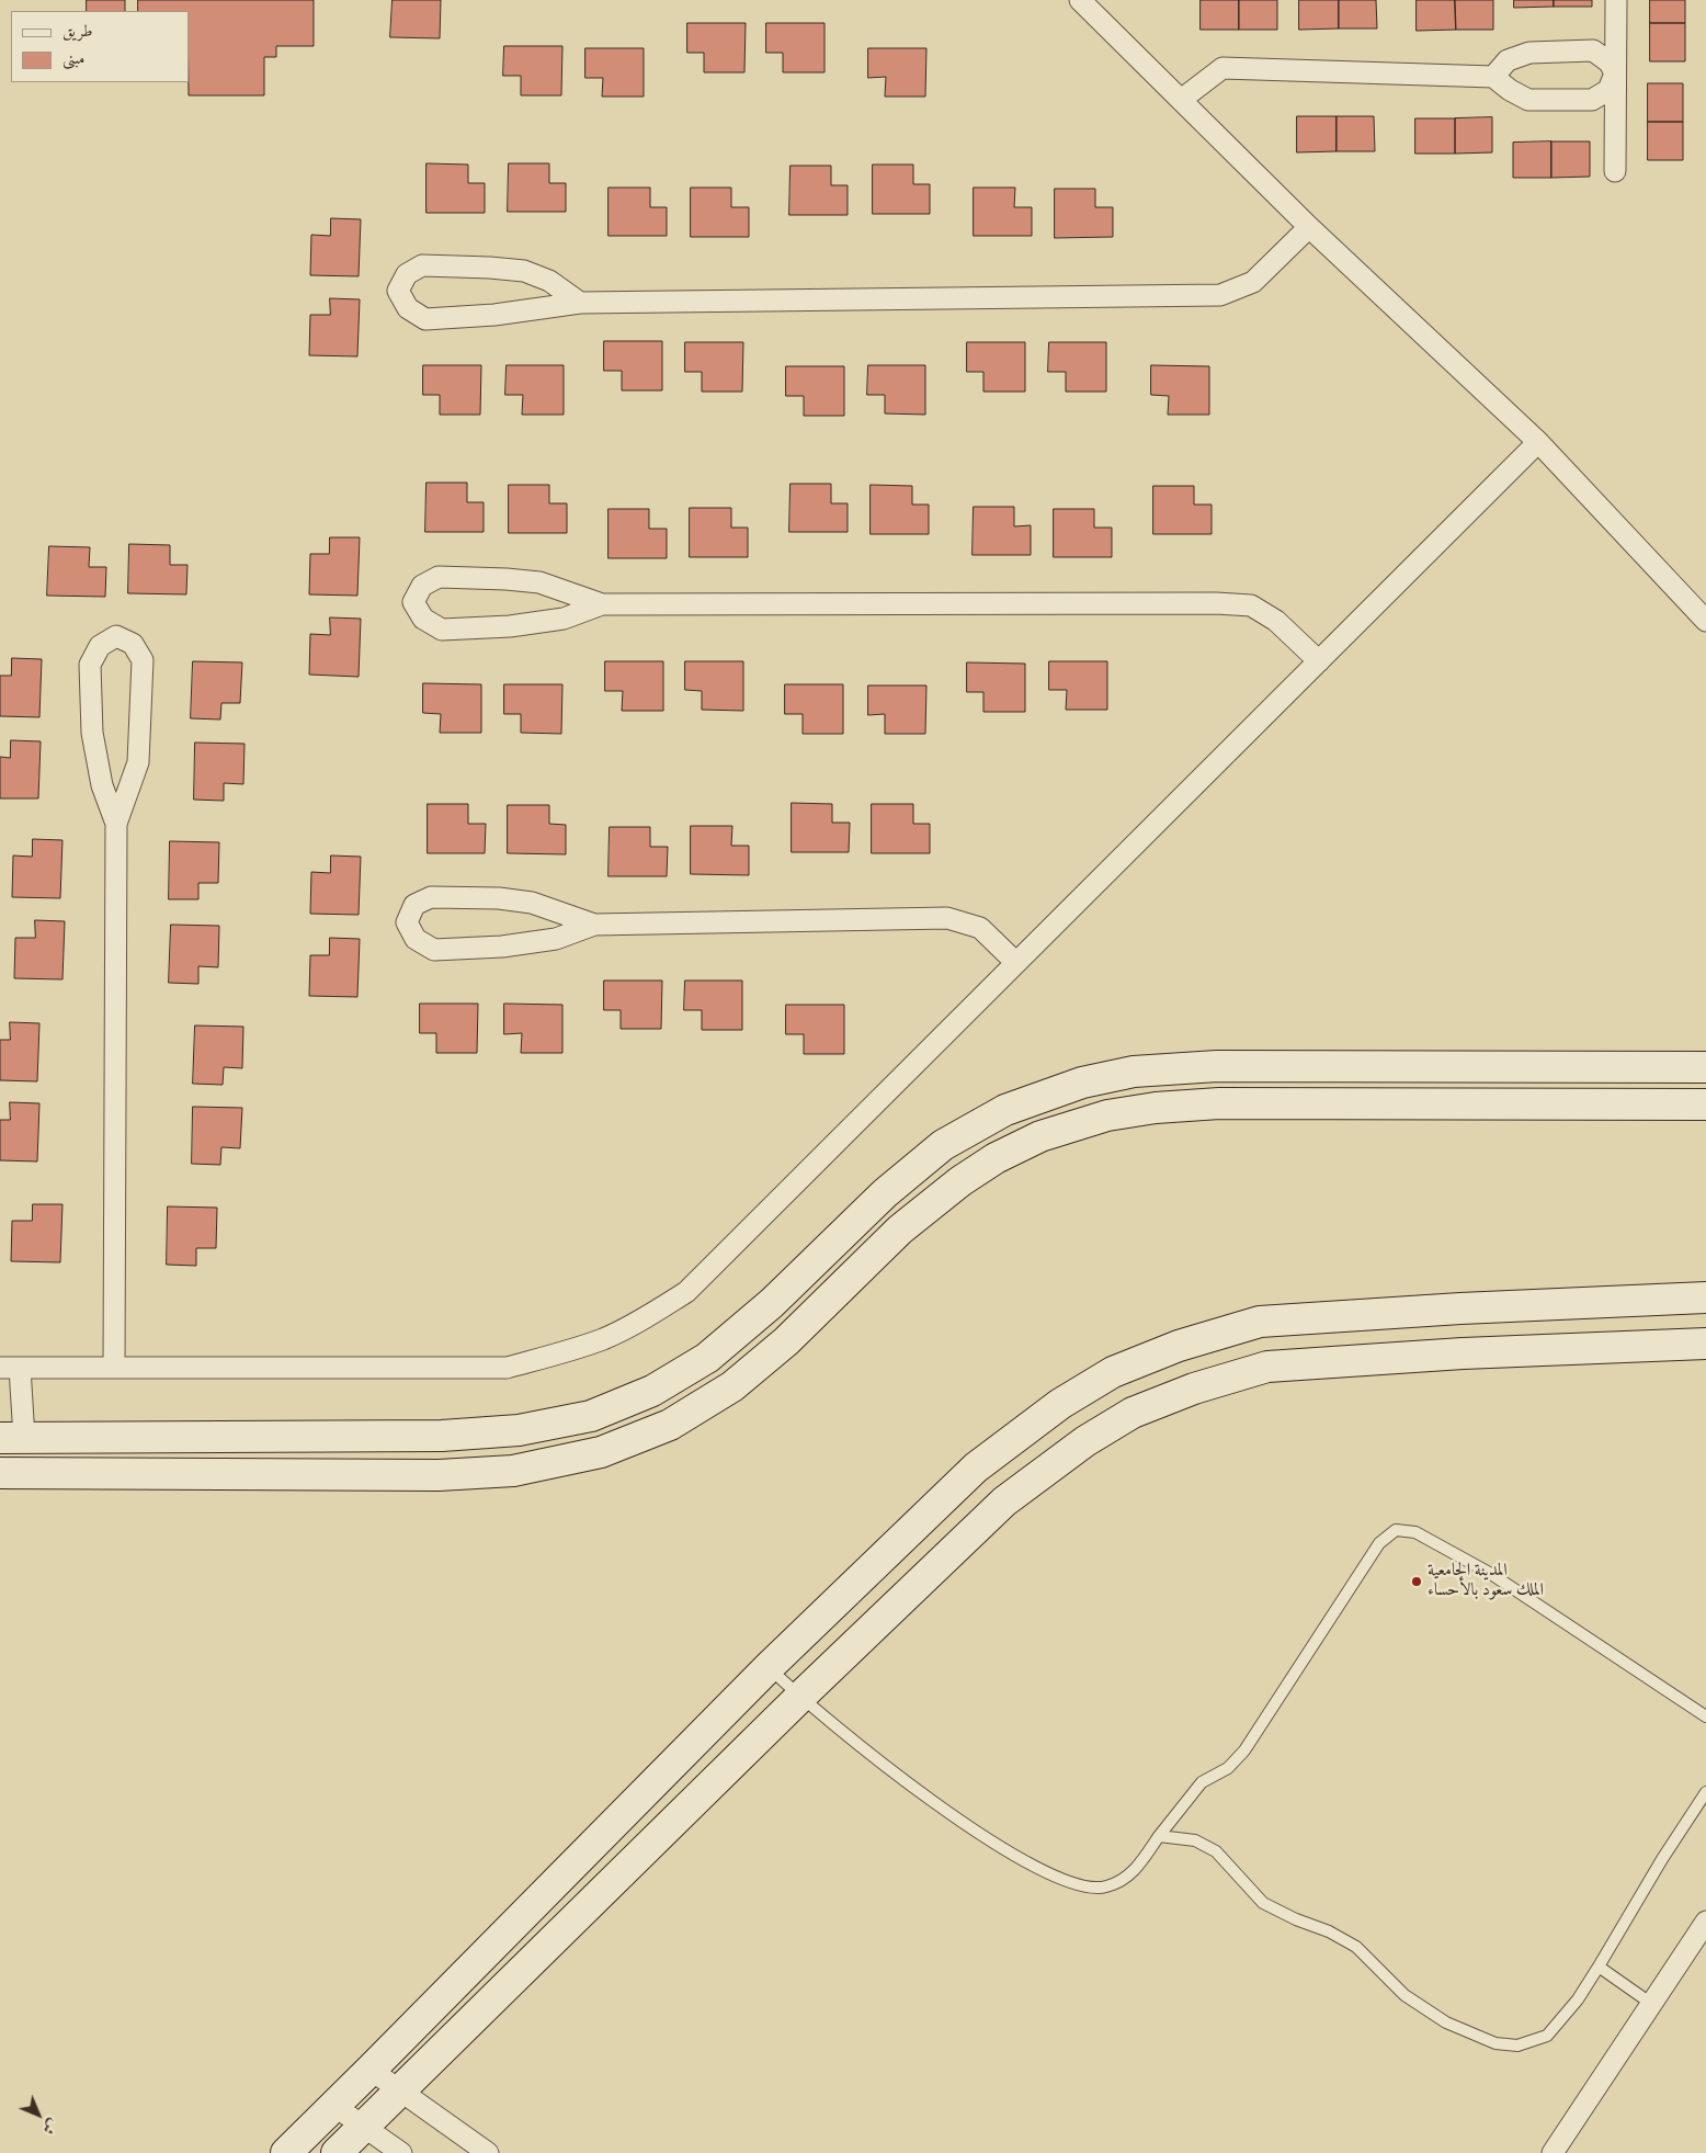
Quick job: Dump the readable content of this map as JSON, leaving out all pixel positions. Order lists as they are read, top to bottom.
{
  "places": ["المدينة الجامعية الملك سعود بالأحساء"],
  "legend": ["طريق", "مبنى"],
  "north": "bottom right"
}
